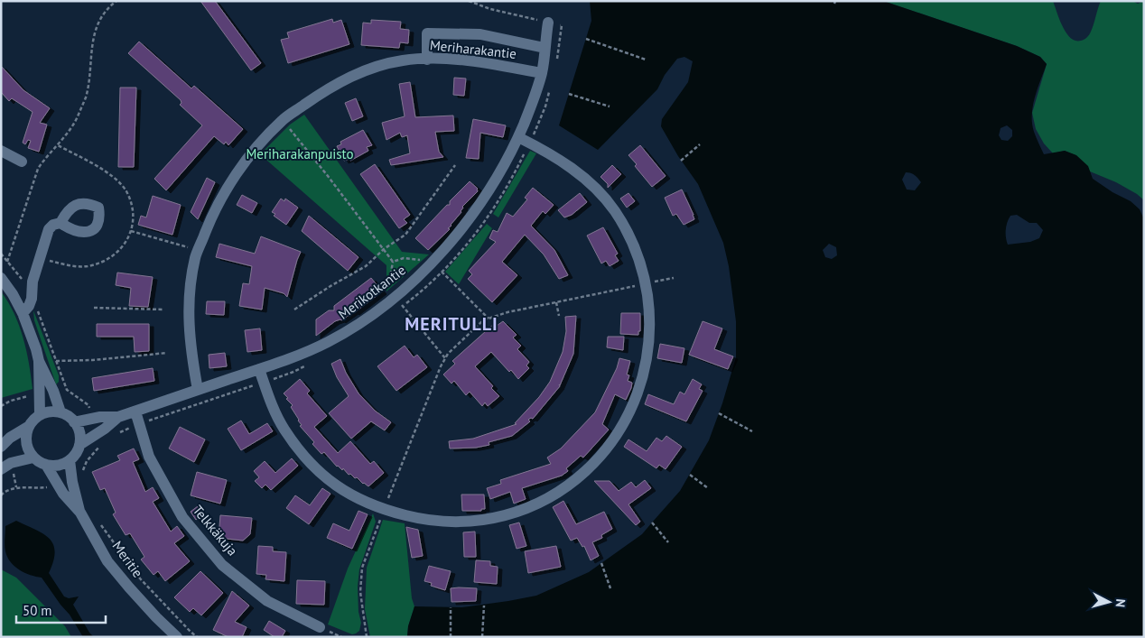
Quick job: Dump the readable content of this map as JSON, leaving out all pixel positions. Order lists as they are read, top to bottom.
{
  "streets": {
    "street": [
      "Meriharakantie",
      "Merikotkantie",
      "Telkkäkuja",
      "Meritie"
    ]
  },
  "crossings": [
    ["Meriharakantie", "Merikotkantie"],
    ["Merikotkantie", "Telkkäkuja"],
    ["Merikotkantie", "Meritie"]
  ],
  "districts": ["MERITULLI"],
  "parks": ["Meriharakanpuisto"],
  "scale_bar": "50 m",
  "north": "right"
}
